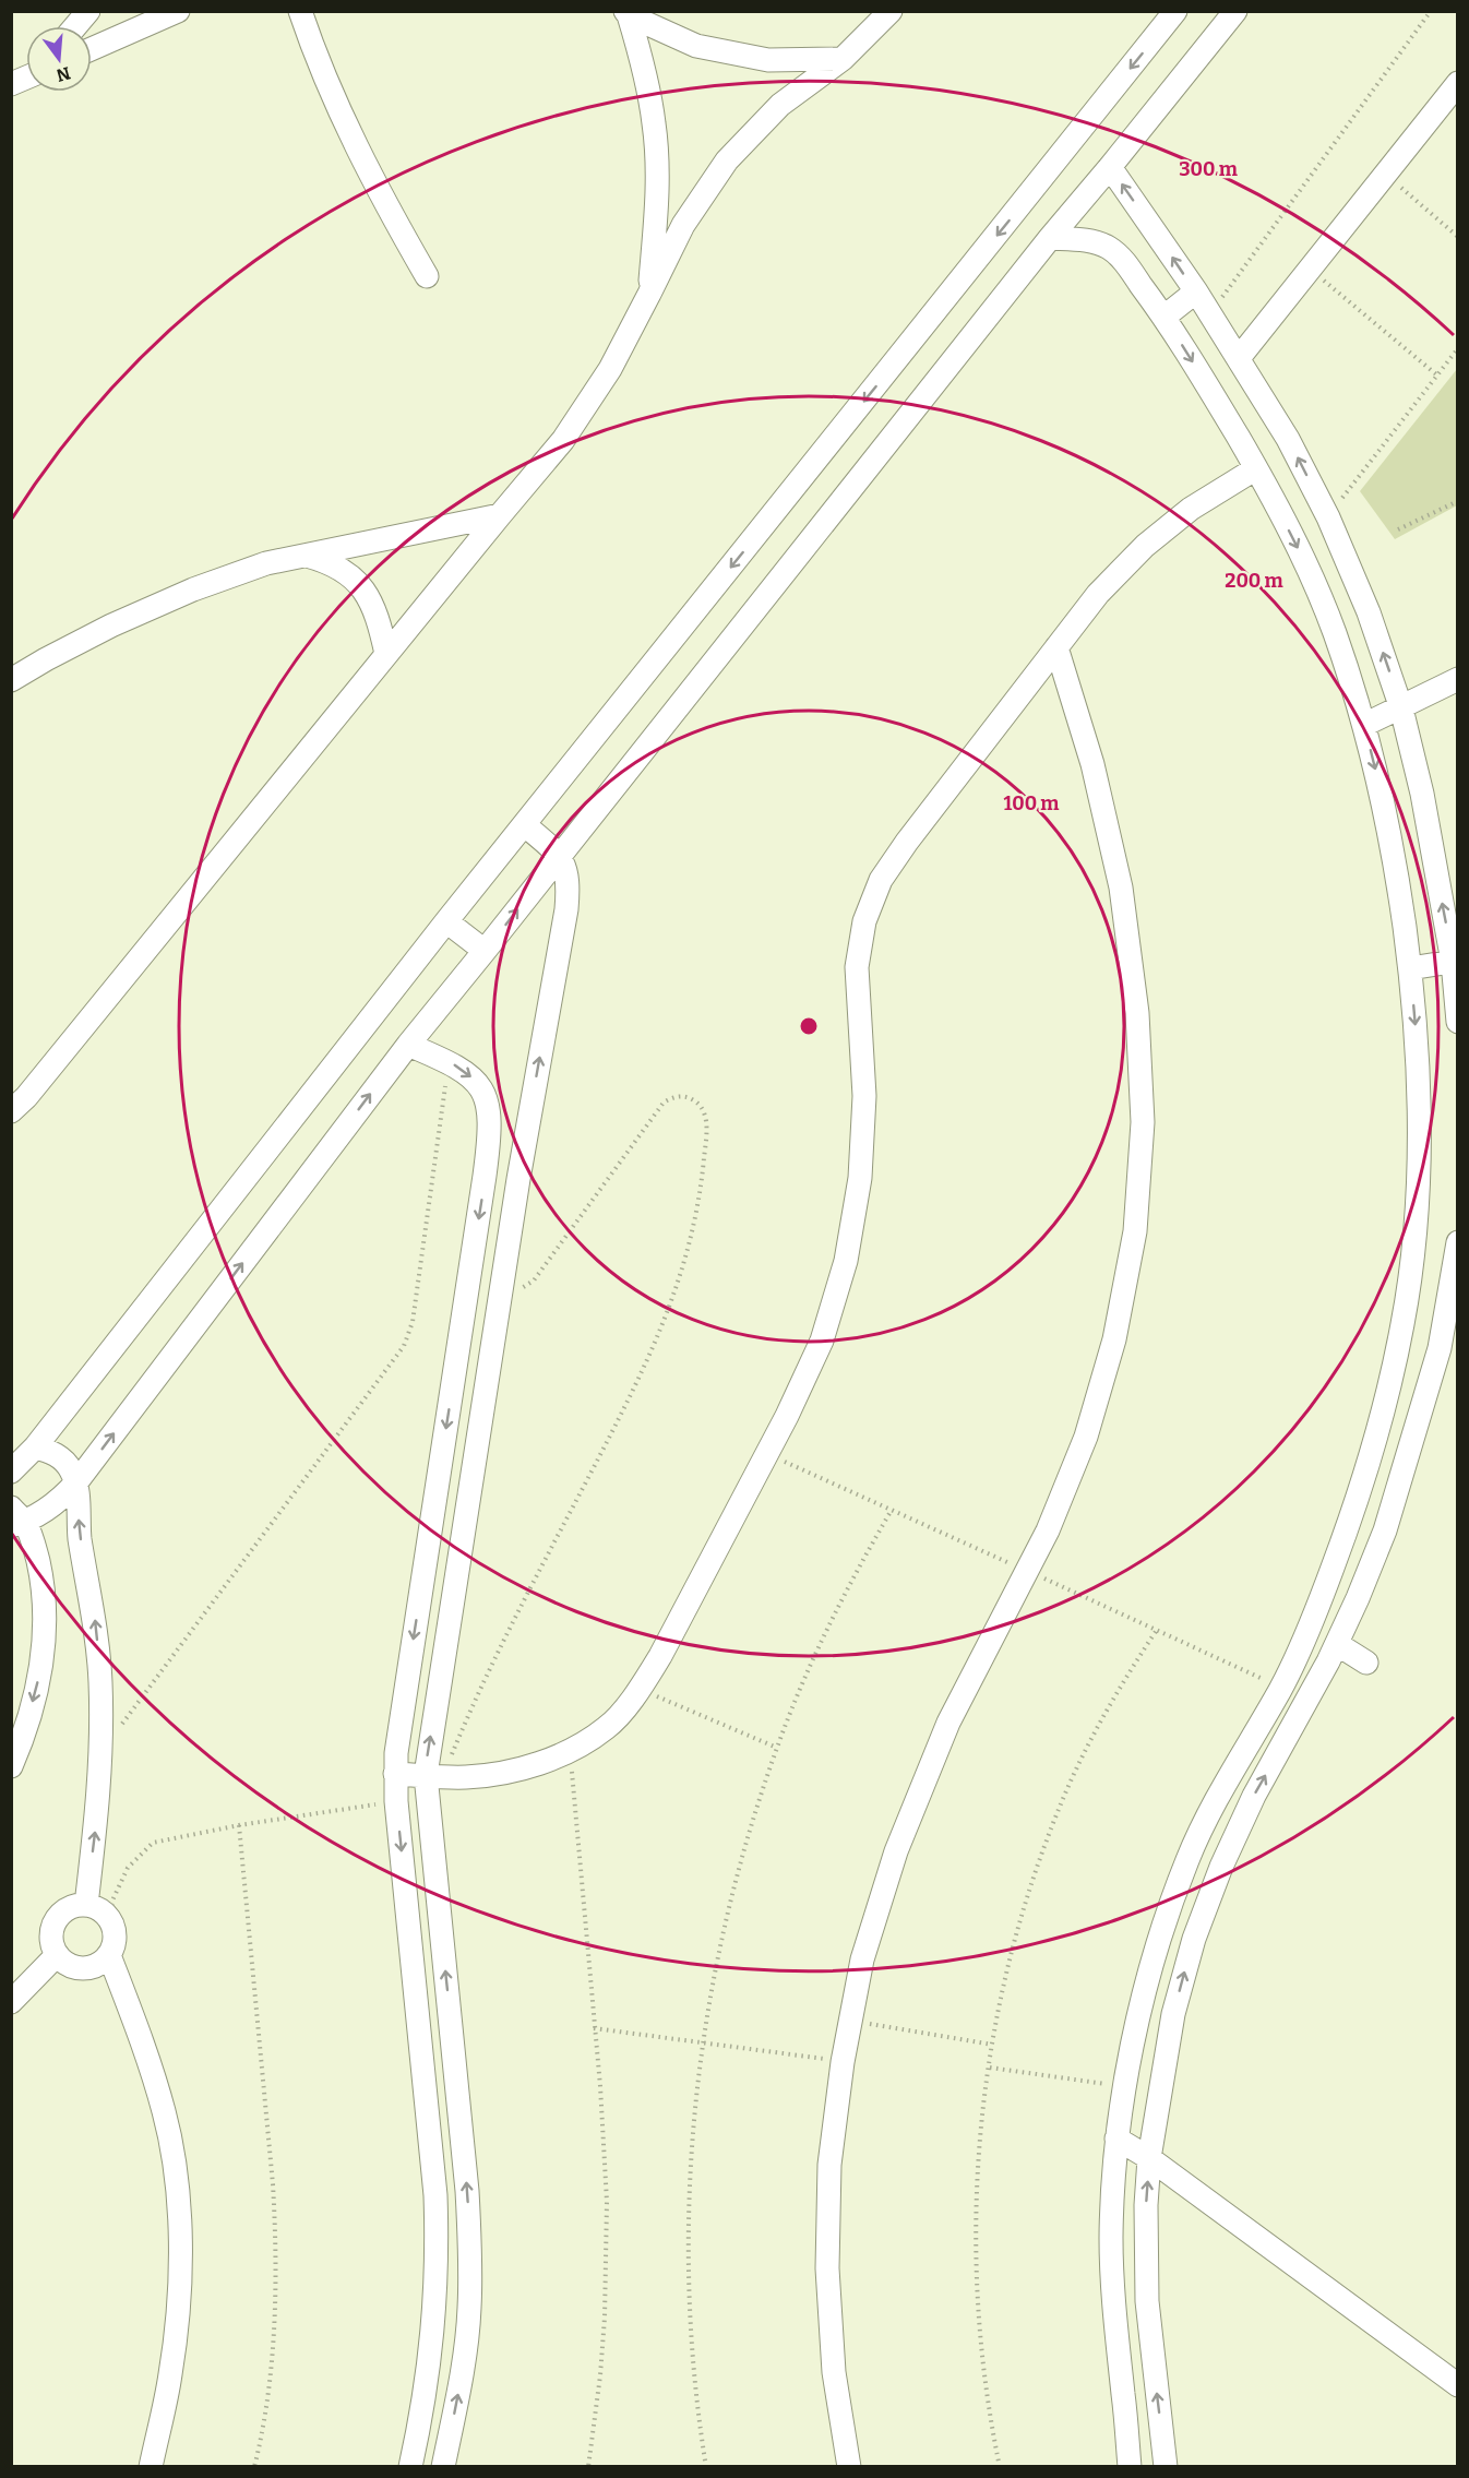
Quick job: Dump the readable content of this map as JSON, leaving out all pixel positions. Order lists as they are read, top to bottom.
{
  "north": "bottom",
  "rings": ["300 m", "200 m", "100 m"]
}
